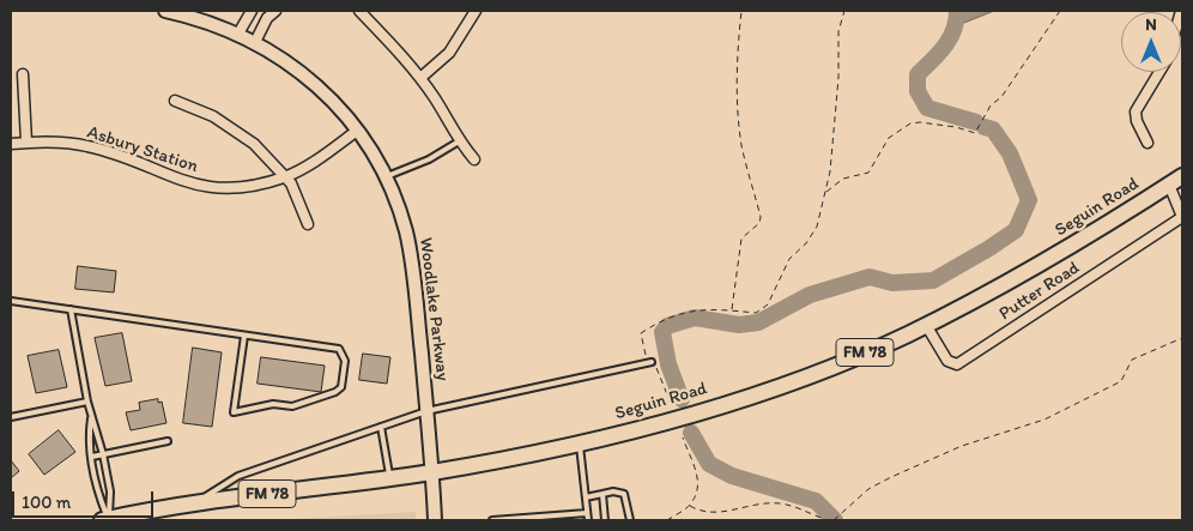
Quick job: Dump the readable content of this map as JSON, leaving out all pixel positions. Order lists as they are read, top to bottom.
{
  "streets": {
    "main road": ["Seguin Road", "FM 78"],
    "street": ["Asbury Station", "Putter Road", "Woodlake Parkway"]
  },
  "crossings": [
    ["Asbury Station", "Woodlake Parkway"],
    ["Seguin Road", "Putter Road"],
    ["Seguin Road", "Woodlake Parkway"]
  ],
  "scale_bar": "100 m",
  "north": "top"
}
